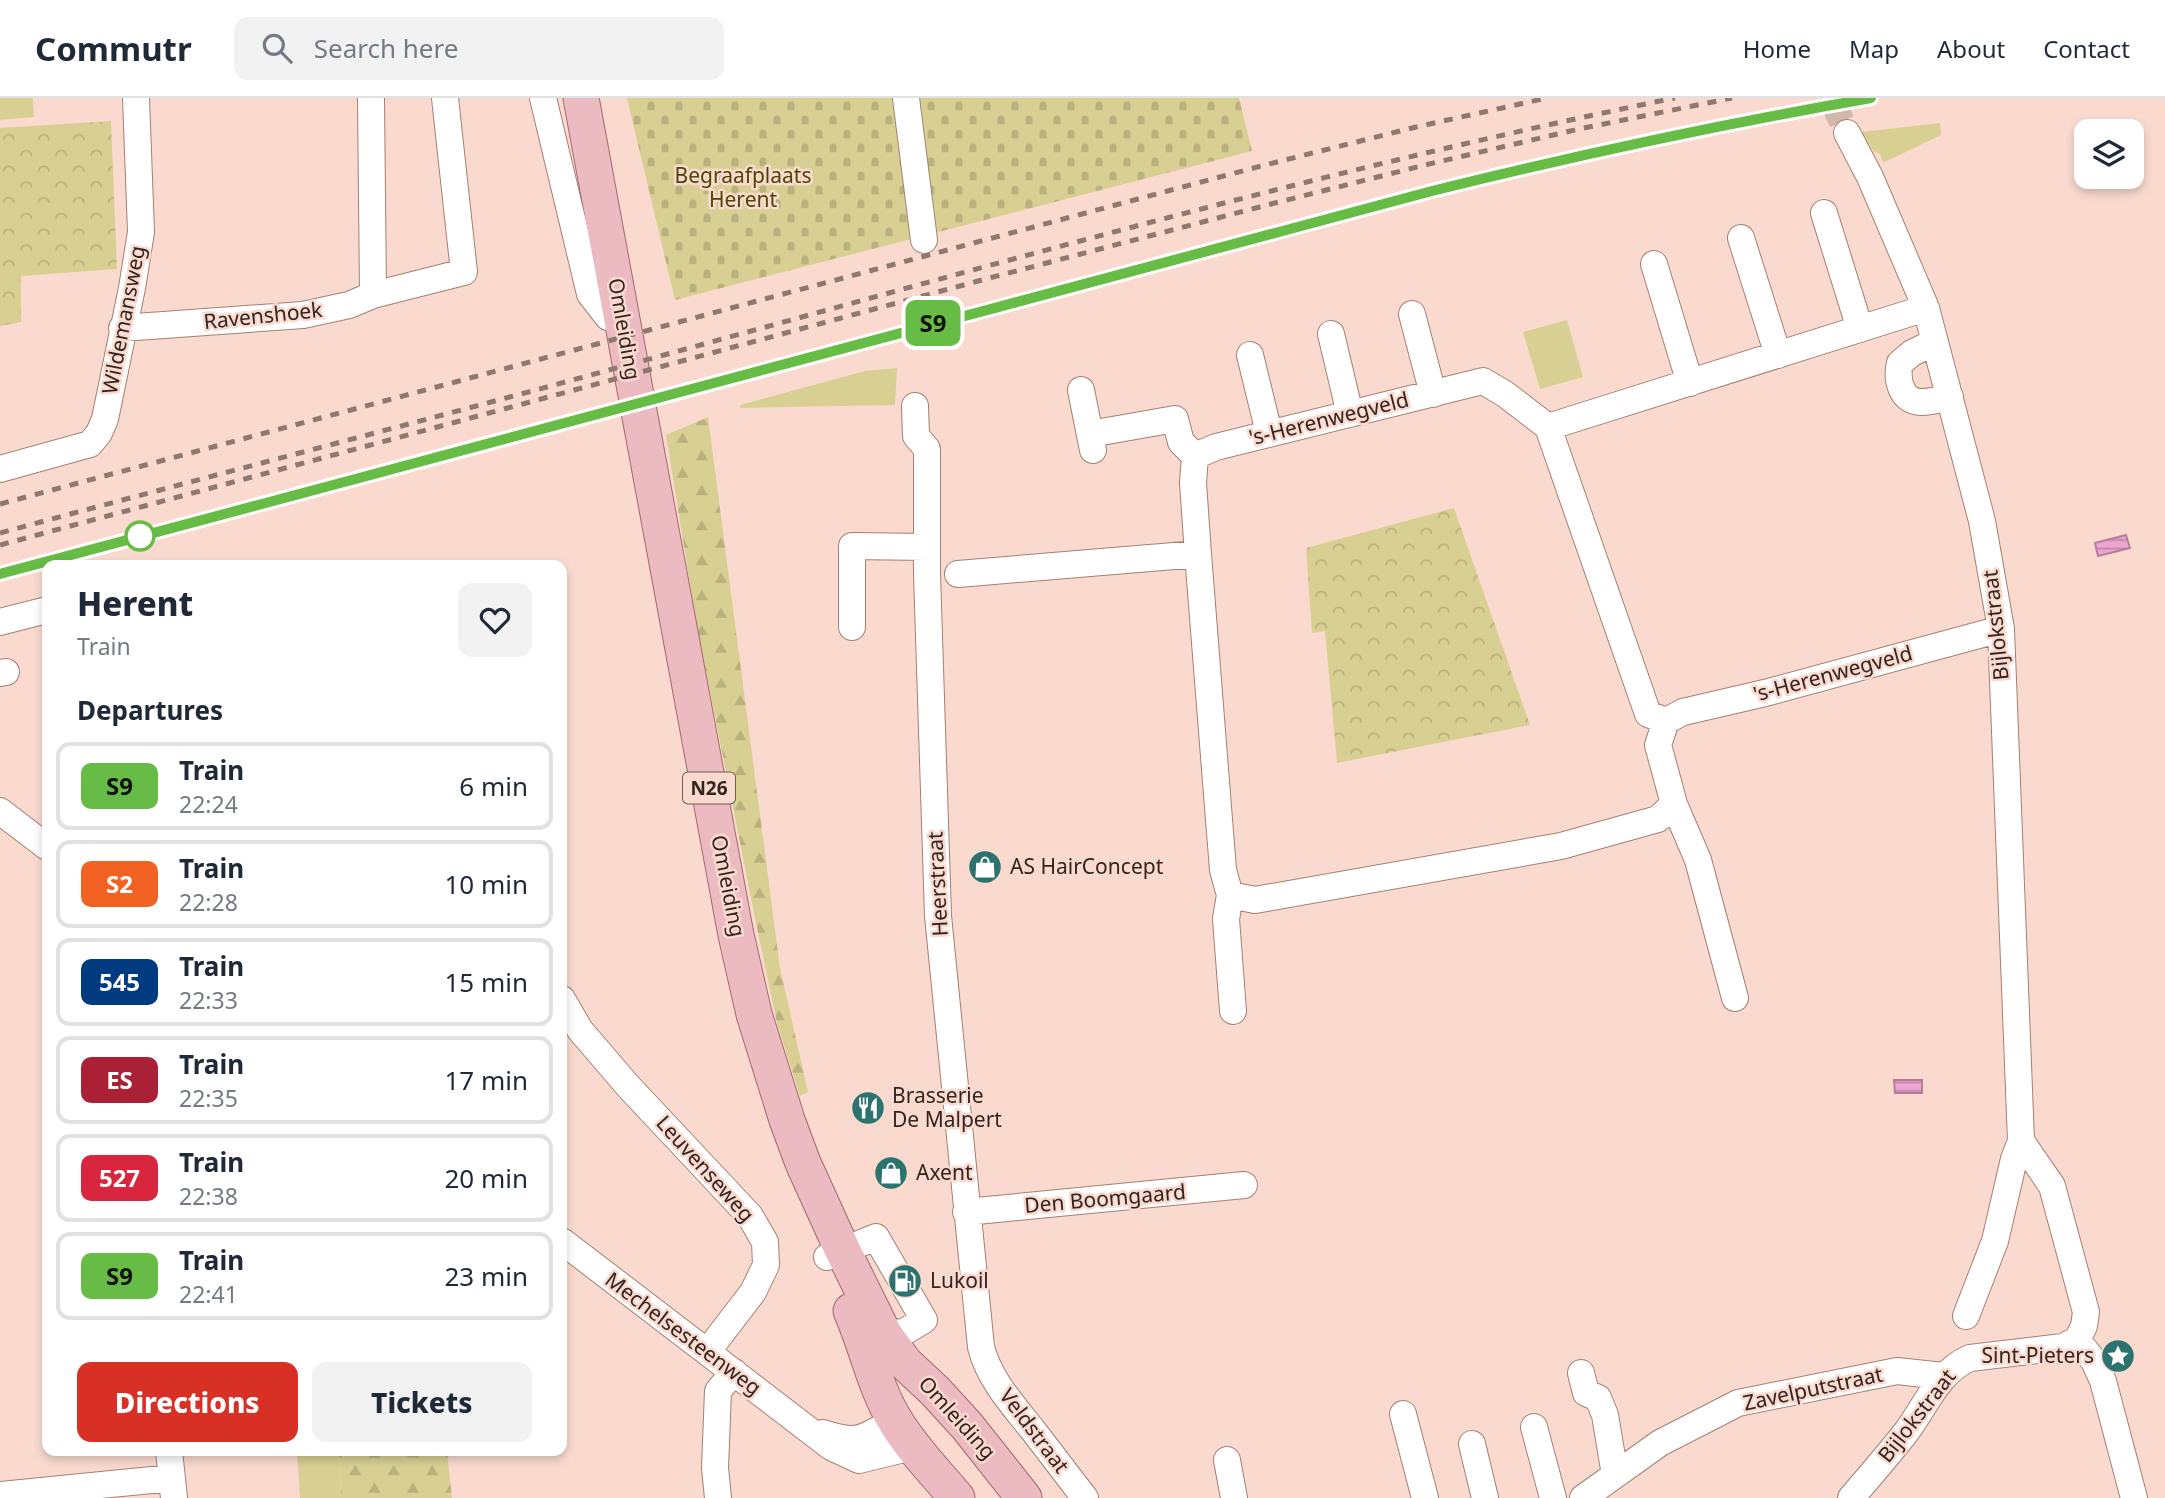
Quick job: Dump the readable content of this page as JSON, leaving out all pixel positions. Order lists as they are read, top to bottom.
{
  "streets": {
    "main road": ["Omleiding", "N26"],
    "street": [
      "Ravenshoek",
      "Wildemansweg",
      "'s-Herenwegveld",
      "Bijlokstraat",
      "Heerstraat",
      "Leuvenseweg",
      "Den Boomgaard",
      "Mechelsesteenweg",
      "Zavelputstraat",
      "Veldstraat"
    ]
  },
  "crossings": [
    ["Ravenshoek", "Wildemansweg"],
    ["Omleiding", "N26"],
    ["Omleiding", "Mechelsesteenweg"],
    ["'s-Herenwegveld", "Bijlokstraat"],
    ["Bijlokstraat", "Zavelputstraat"],
    ["N26", "Mechelsesteenweg"],
    ["Heerstraat", "Den Boomgaard"],
    ["Heerstraat", "Veldstraat"],
    ["Leuvenseweg", "Mechelsesteenweg"]
  ],
  "parks": ["Begraafplaats Herent"],
  "places": {
    "shop": ["AS HairConcept", "Axent"],
    "restaurant": ["Brasserie De Malpert"],
    "fuel station": ["Lukoil"],
    "place": ["Sint-Pieters"]
  },
  "page": {
    "header": "Commutr",
    "search": "Search here",
    "nav": [
      "Home",
      "Map",
      "About",
      "Contact"
    ],
    "on_map": "S9",
    "heading": [
      ["Herent", "Train"],
      "Departures"
    ],
    "list": [
      {
        "mark": "S9",
        "name": "Train",
        "note": "22:24",
        "value": "6 min"
      },
      {
        "mark": "S2",
        "name": "Train",
        "note": "22:28",
        "value": "10 min"
      },
      {
        "mark": "545",
        "name": "Train",
        "note": "22:33",
        "value": "15 min"
      },
      {
        "mark": "ES",
        "name": "Train",
        "note": "22:35",
        "value": "17 min"
      },
      {
        "mark": "527",
        "name": "Train",
        "note": "22:38",
        "value": "20 min"
      },
      {
        "mark": "S9",
        "name": "Train",
        "note": "22:41",
        "value": "23 min"
      }
    ],
    "buttons": ["Directions", "Tickets"]
  }
}
